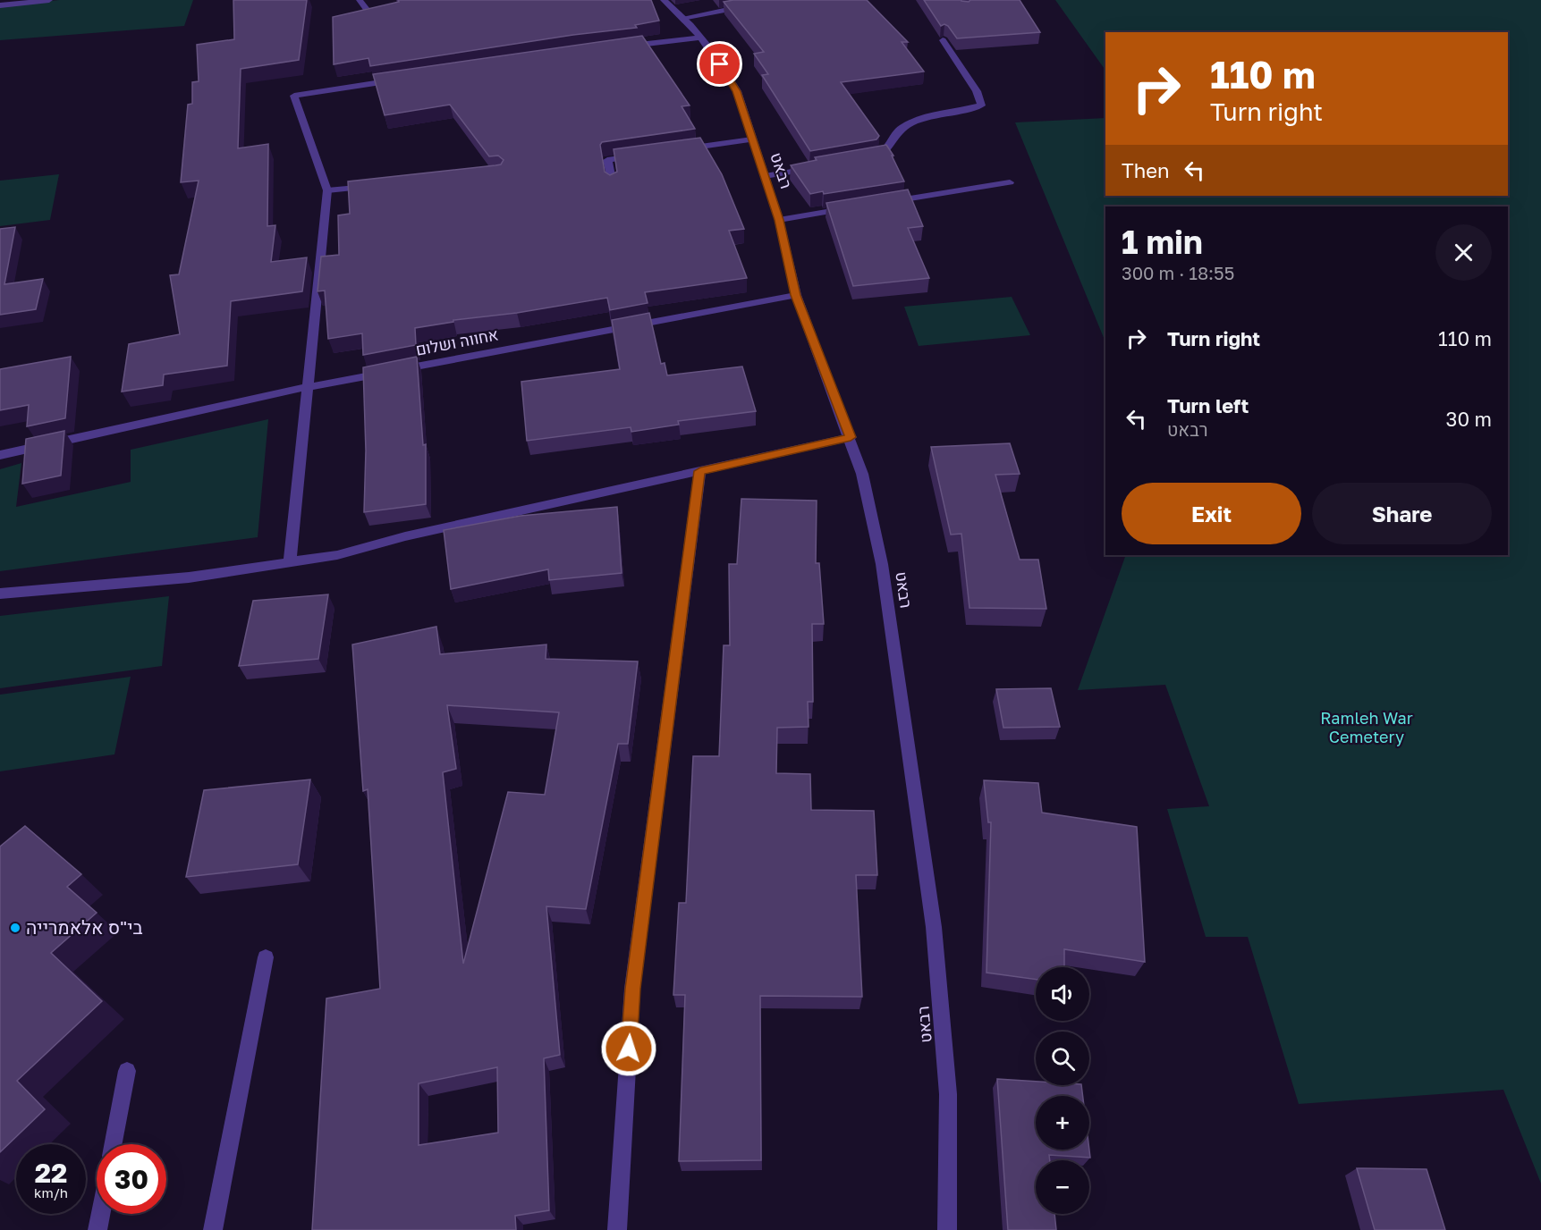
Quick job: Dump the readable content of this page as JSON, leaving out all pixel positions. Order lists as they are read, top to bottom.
{
  "streets": {
    "street": ["רבאט", "אחווה ושלום"]
  },
  "crossings": [
    ["רבאט", "אחווה ושלום"]
  ],
  "parks": ["Ramleh War Cemetery"],
  "places": ["בי\"ס אלאמרייה"],
  "page": {
    "turn": ["110 m", "Turn right"],
    "then": "Then",
    "heading": ["1 min", "300 m · 18:55"],
    "list": [
      {
        "name": "Turn right",
        "value": "110 m"
      },
      {
        "name": "Turn left",
        "note": "רבאט",
        "value": "30 m"
      }
    ],
    "buttons": ["Exit", "Share"],
    "map_buttons": ["+", "−"],
    "speed": "22 km/h",
    "limit": "30"
  }
}
